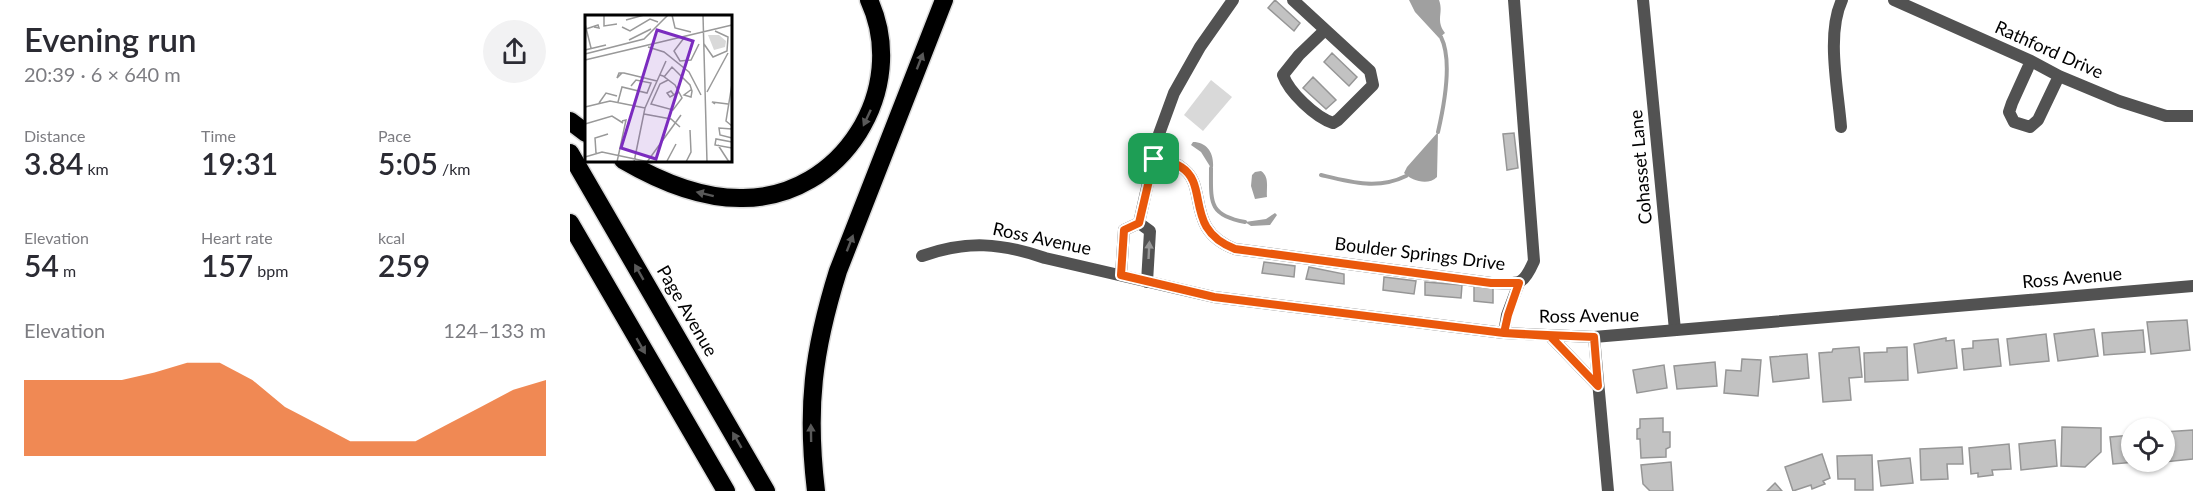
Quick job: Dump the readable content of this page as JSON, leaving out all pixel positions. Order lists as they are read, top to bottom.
{
  "streets": {
    "highway": ["Page Avenue"],
    "street": [
      "Rathford Drive",
      "Cohasset Lane",
      "Ross Avenue",
      "Boulder Springs Drive"
    ]
  },
  "crossings": [
    ["Cohasset Lane", "Ross Avenue"]
  ],
  "page": {
    "heading": ["Evening run", "20:39 · 6 × 640 m"],
    "stats": [
      ["Distance", "3.84 km"],
      ["Time", "19:31"],
      ["Pace", "5:05 /km"],
      ["Elevation", "54 m"],
      ["Heart rate", "157 bpm"],
      ["kcal", "259"]
    ],
    "chart": ["Elevation", "124–133 m"]
  }
}
